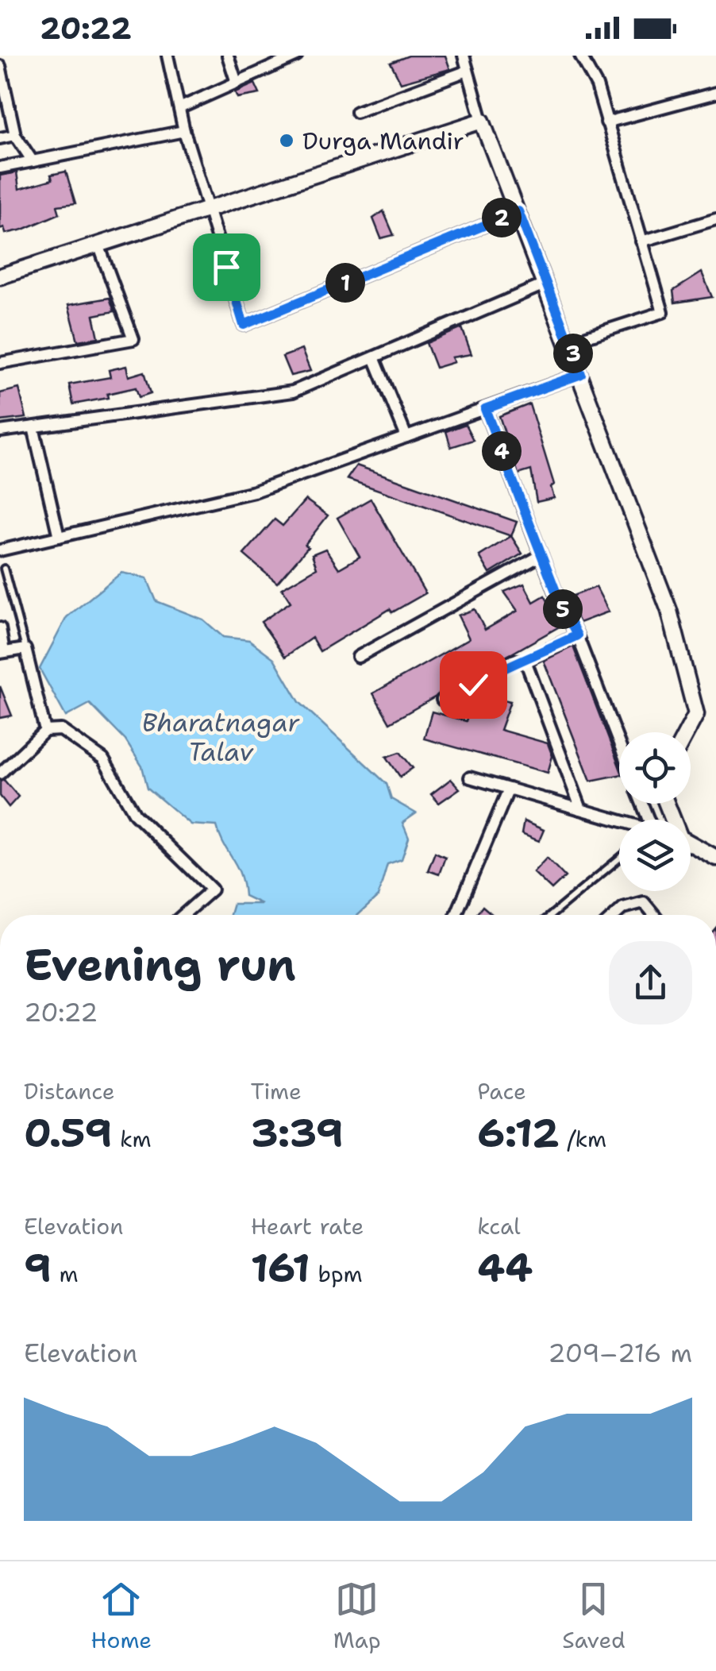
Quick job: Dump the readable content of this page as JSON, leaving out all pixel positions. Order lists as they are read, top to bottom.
{
  "water": ["Bharatnagar Talav"],
  "places": ["Durga Mandir"],
  "page": {
    "status": "20:22",
    "pins": [
      "2",
      "1",
      "3",
      "4",
      "5"
    ],
    "heading": ["Evening run", "20:22"],
    "stats": [
      ["Distance", "0.59 km"],
      ["Time", "3:39"],
      ["Pace", "6:12 /km"],
      ["Elevation", "9 m"],
      ["Heart rate", "161 bpm"],
      ["kcal", "44"]
    ],
    "chart": ["Elevation", "209–216 m"],
    "tabs": ["Home", "Map", "Saved"]
  }
}
